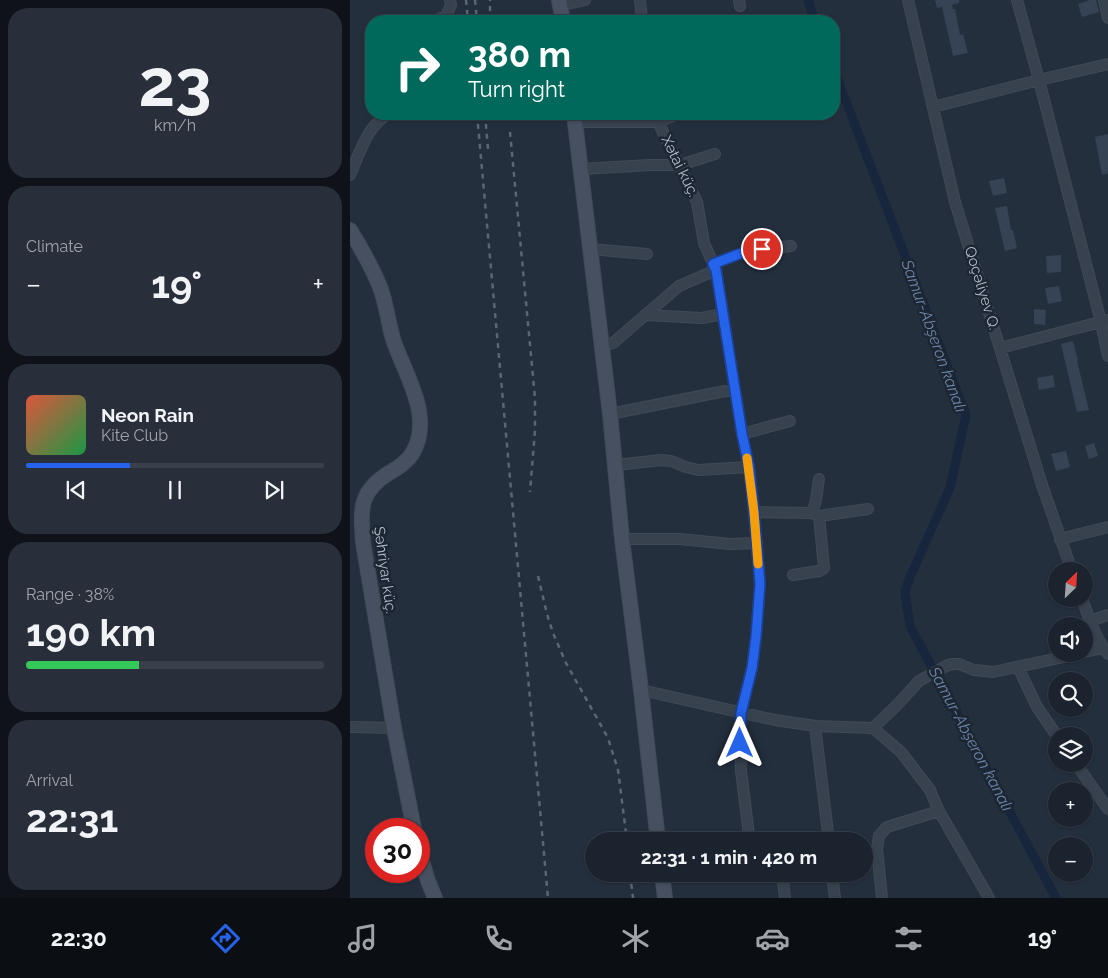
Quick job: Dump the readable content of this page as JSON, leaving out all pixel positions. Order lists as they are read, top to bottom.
{
  "streets": {
    "street": ["Xətai küç.", "Qoçəliyev Q.", "Şəhriyar küç."]
  },
  "water": ["Samur-Abşeron kanalı"],
  "north": "top right",
  "page": {
    "tile": [
      ["23", "km/h"],
      "Climate",
      ["Range · 38%", "190 km"],
      ["Arrival", "22:31"]
    ],
    "turn": ["380 m", "Turn right"],
    "heat": ["−", "19°", "+"],
    "song": ["Neon Rain", "Kite Club"],
    "map_buttons": ["+", "−"],
    "limit": "30",
    "trip": "22:31 · 1 min · 420 m",
    "tabs": ["22:30", "19°"]
  }
}
